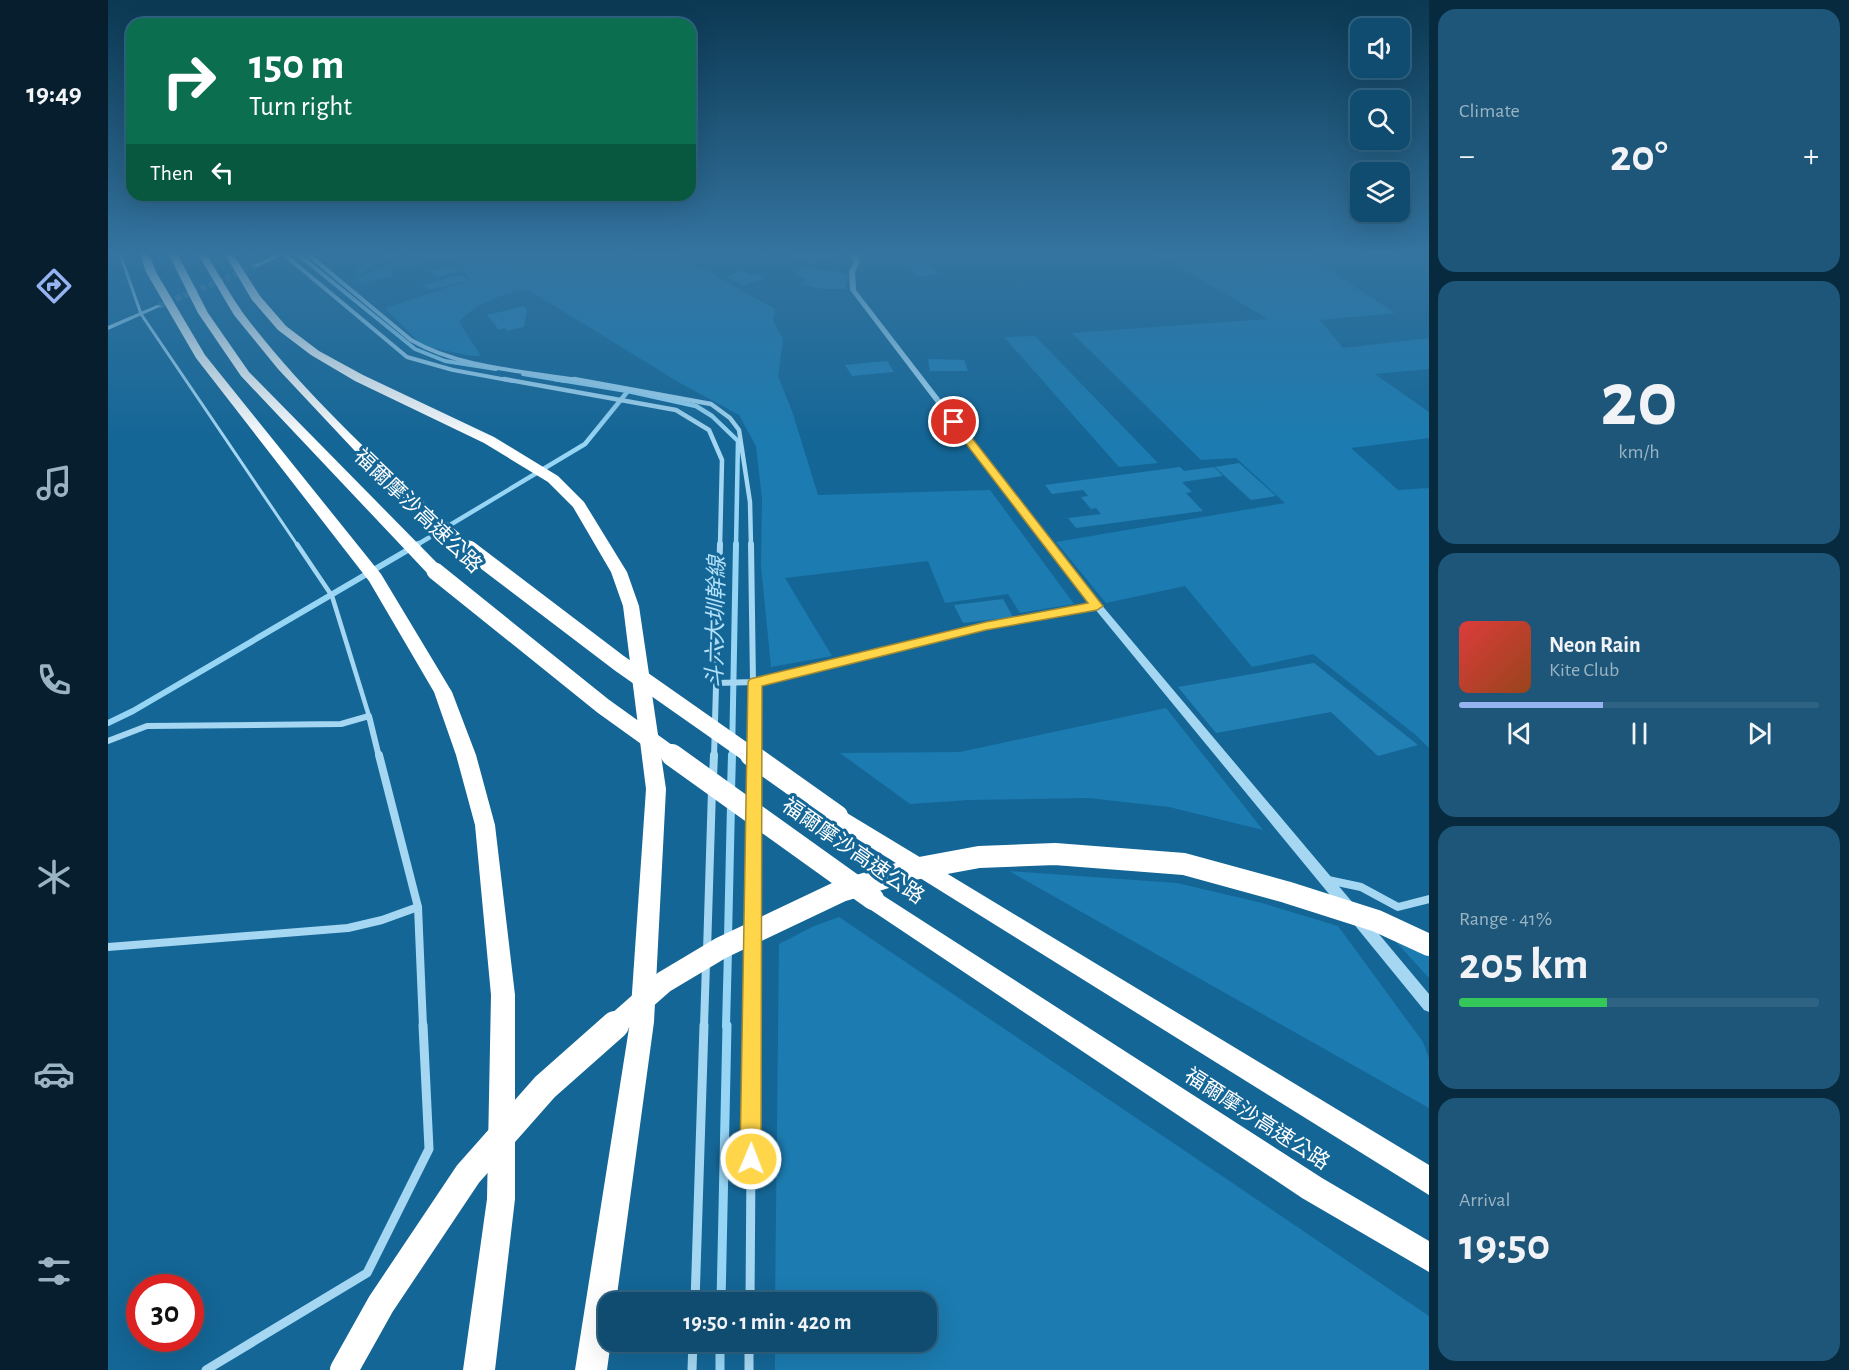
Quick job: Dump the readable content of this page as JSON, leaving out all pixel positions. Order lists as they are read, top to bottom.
{
  "streets": {
    "highway": ["福爾摩沙高速公路"]
  },
  "water": ["斗六大圳幹線"],
  "page": {
    "tabs": "19:49",
    "tile": [
      "Climate",
      ["20", "km/h"],
      ["Range · 41%", "205 km"],
      ["Arrival", "19:50"]
    ],
    "turn": ["150 m", "Turn right"],
    "heat": ["−", "20°", "+"],
    "then": "Then",
    "song": ["Neon Rain", "Kite Club"],
    "limit": "30",
    "trip": "19:50 · 1 min · 420 m"
  }
}
